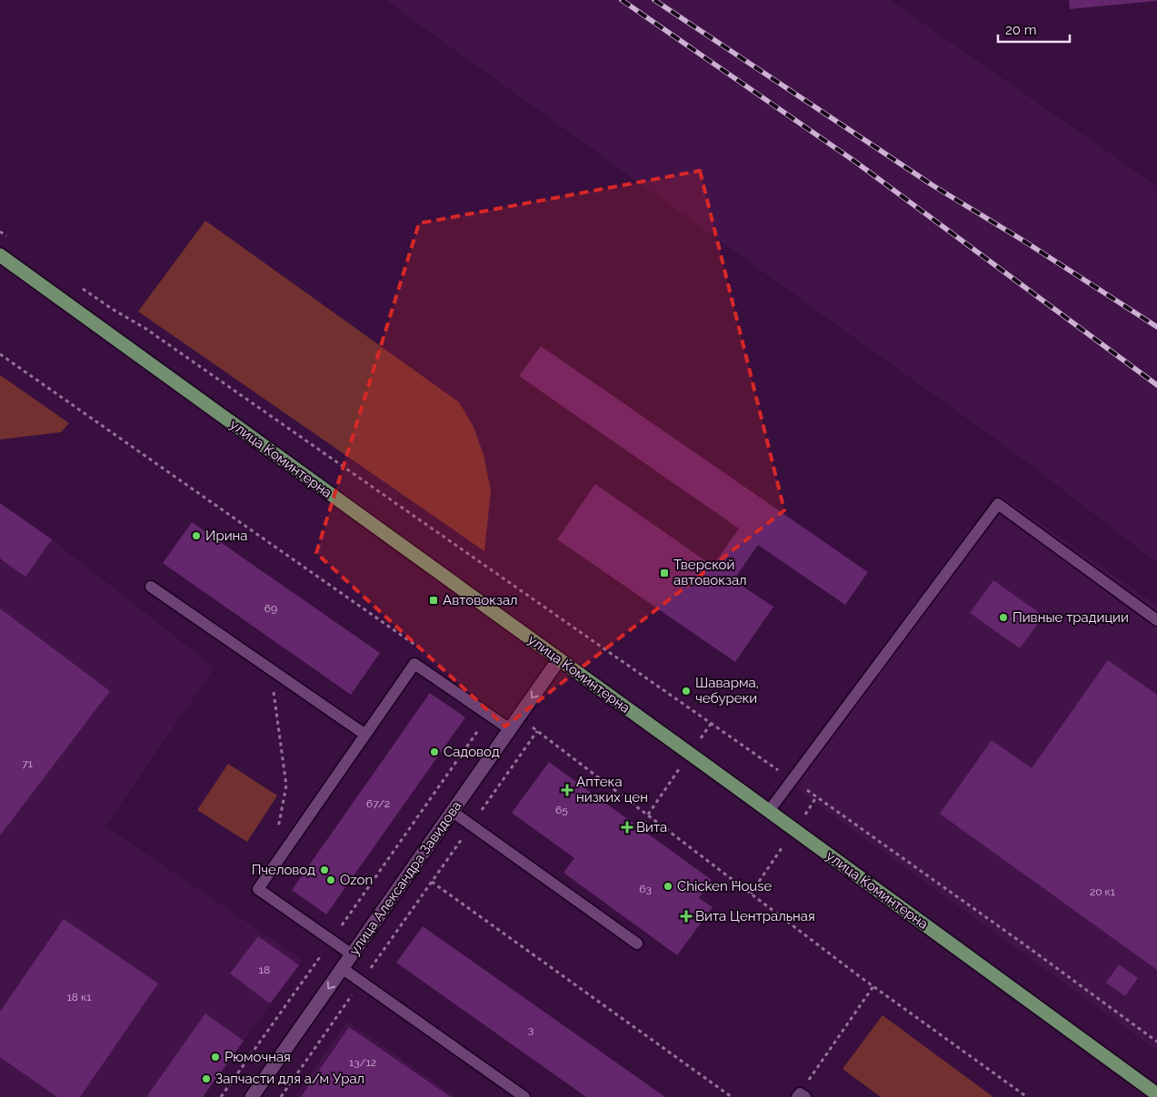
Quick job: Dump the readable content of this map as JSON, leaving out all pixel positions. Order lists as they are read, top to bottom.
{
  "streets": {
    "main road": ["улица Коминтерна"],
    "street": ["улица Александра Завидова"]
  },
  "crossings": [
    ["улица Коминтерна", "улица Александра Завидова"]
  ],
  "one_way": ["улица Александра Завидова"],
  "places": {
    "other": [
      "Ирина",
      "Пивные традиции",
      "Шаварма, чебуреки",
      "Садовод",
      "Пчеловод",
      "Ozon",
      "Chicken House",
      "Рюмочная",
      "Запчасти для а/м Урал"
    ],
    "transit": ["Тверской автовокзал", "Автовокзал"],
    "health": ["Аптека низких цен", "Вита", "Вита Центральная"]
  },
  "house_numbers": [
    "69",
    "71",
    "67/2",
    "65",
    "63",
    "20 к1",
    "18",
    "18 к1",
    "3",
    "13/12"
  ],
  "scale_bar": "20 m"
}
